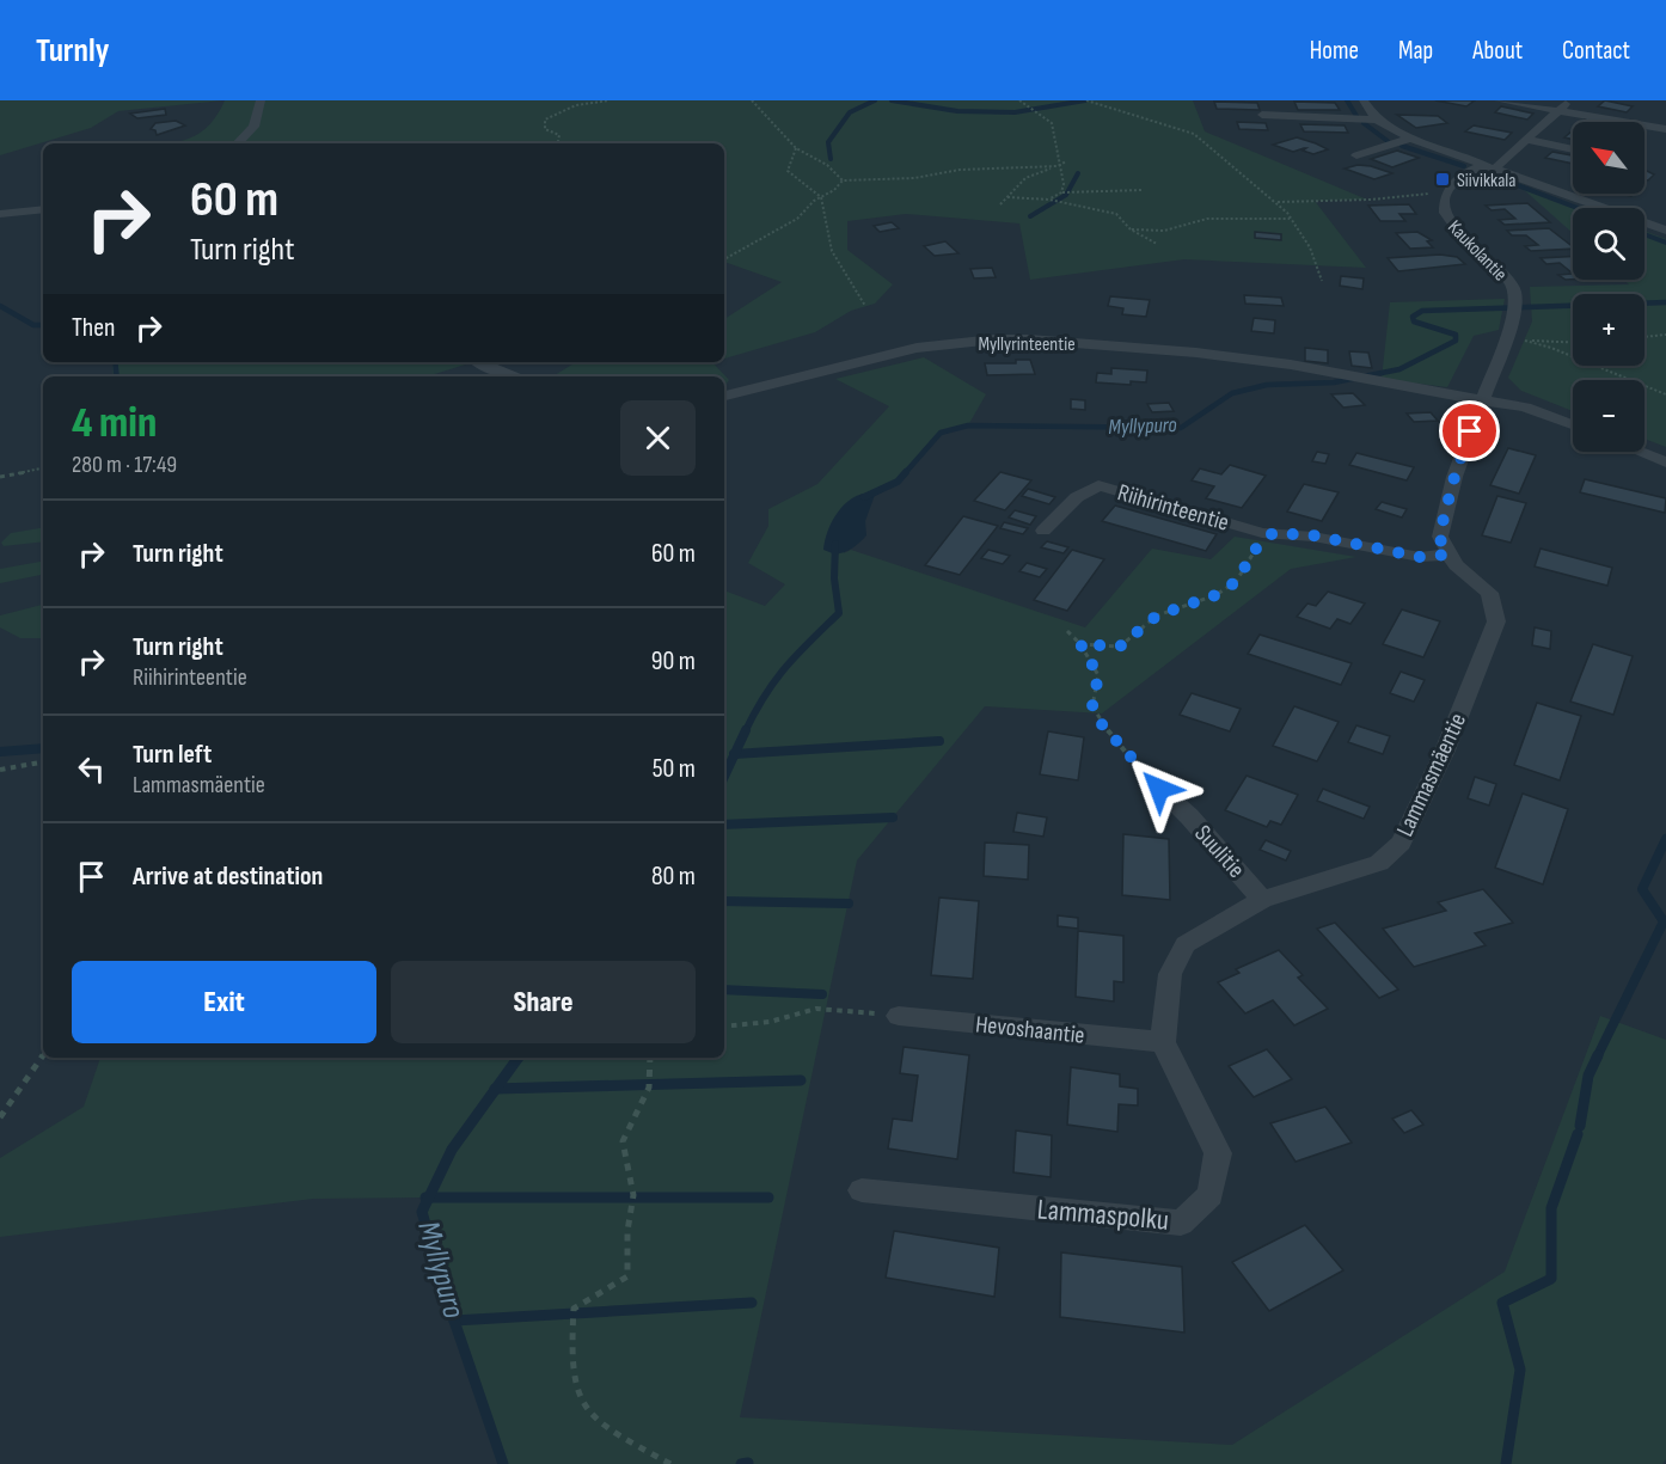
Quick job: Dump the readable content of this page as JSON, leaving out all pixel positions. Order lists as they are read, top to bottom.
{
  "streets": {
    "street": [
      "Kaukolantie",
      "Myllyrinteentie",
      "Riihirinteentie",
      "Lammasmäentie",
      "Suulitie",
      "Hevoshaantie",
      "Lammaspolku"
    ]
  },
  "crossings": [
    ["Kaukolantie", "Myllyrinteentie"],
    ["Riihirinteentie", "Lammasmäentie"],
    ["Lammasmäentie", "Suulitie"],
    ["Lammasmäentie", "Hevoshaantie"],
    ["Lammasmäentie", "Lammaspolku"],
    ["Hevoshaantie", "Lammaspolku"]
  ],
  "water": ["Myllypuro"],
  "places": {
    "transit": ["Siivikkala"]
  },
  "north": "top left",
  "page": {
    "header": "Turnly",
    "nav": [
      "Home",
      "Map",
      "About",
      "Contact"
    ],
    "map_buttons": ["+", "−"],
    "turn": ["60 m", "Turn right"],
    "then": "Then",
    "heading": ["4 min", "280 m · 17:49"],
    "list": [
      {
        "name": "Turn right",
        "value": "60 m"
      },
      {
        "name": "Turn right",
        "note": "Riihirinteentie",
        "value": "90 m"
      },
      {
        "name": "Turn left",
        "note": "Lammasmäentie",
        "value": "50 m"
      },
      {
        "name": "Arrive at destination",
        "value": "80 m"
      }
    ],
    "buttons": ["Exit", "Share"]
  }
}
